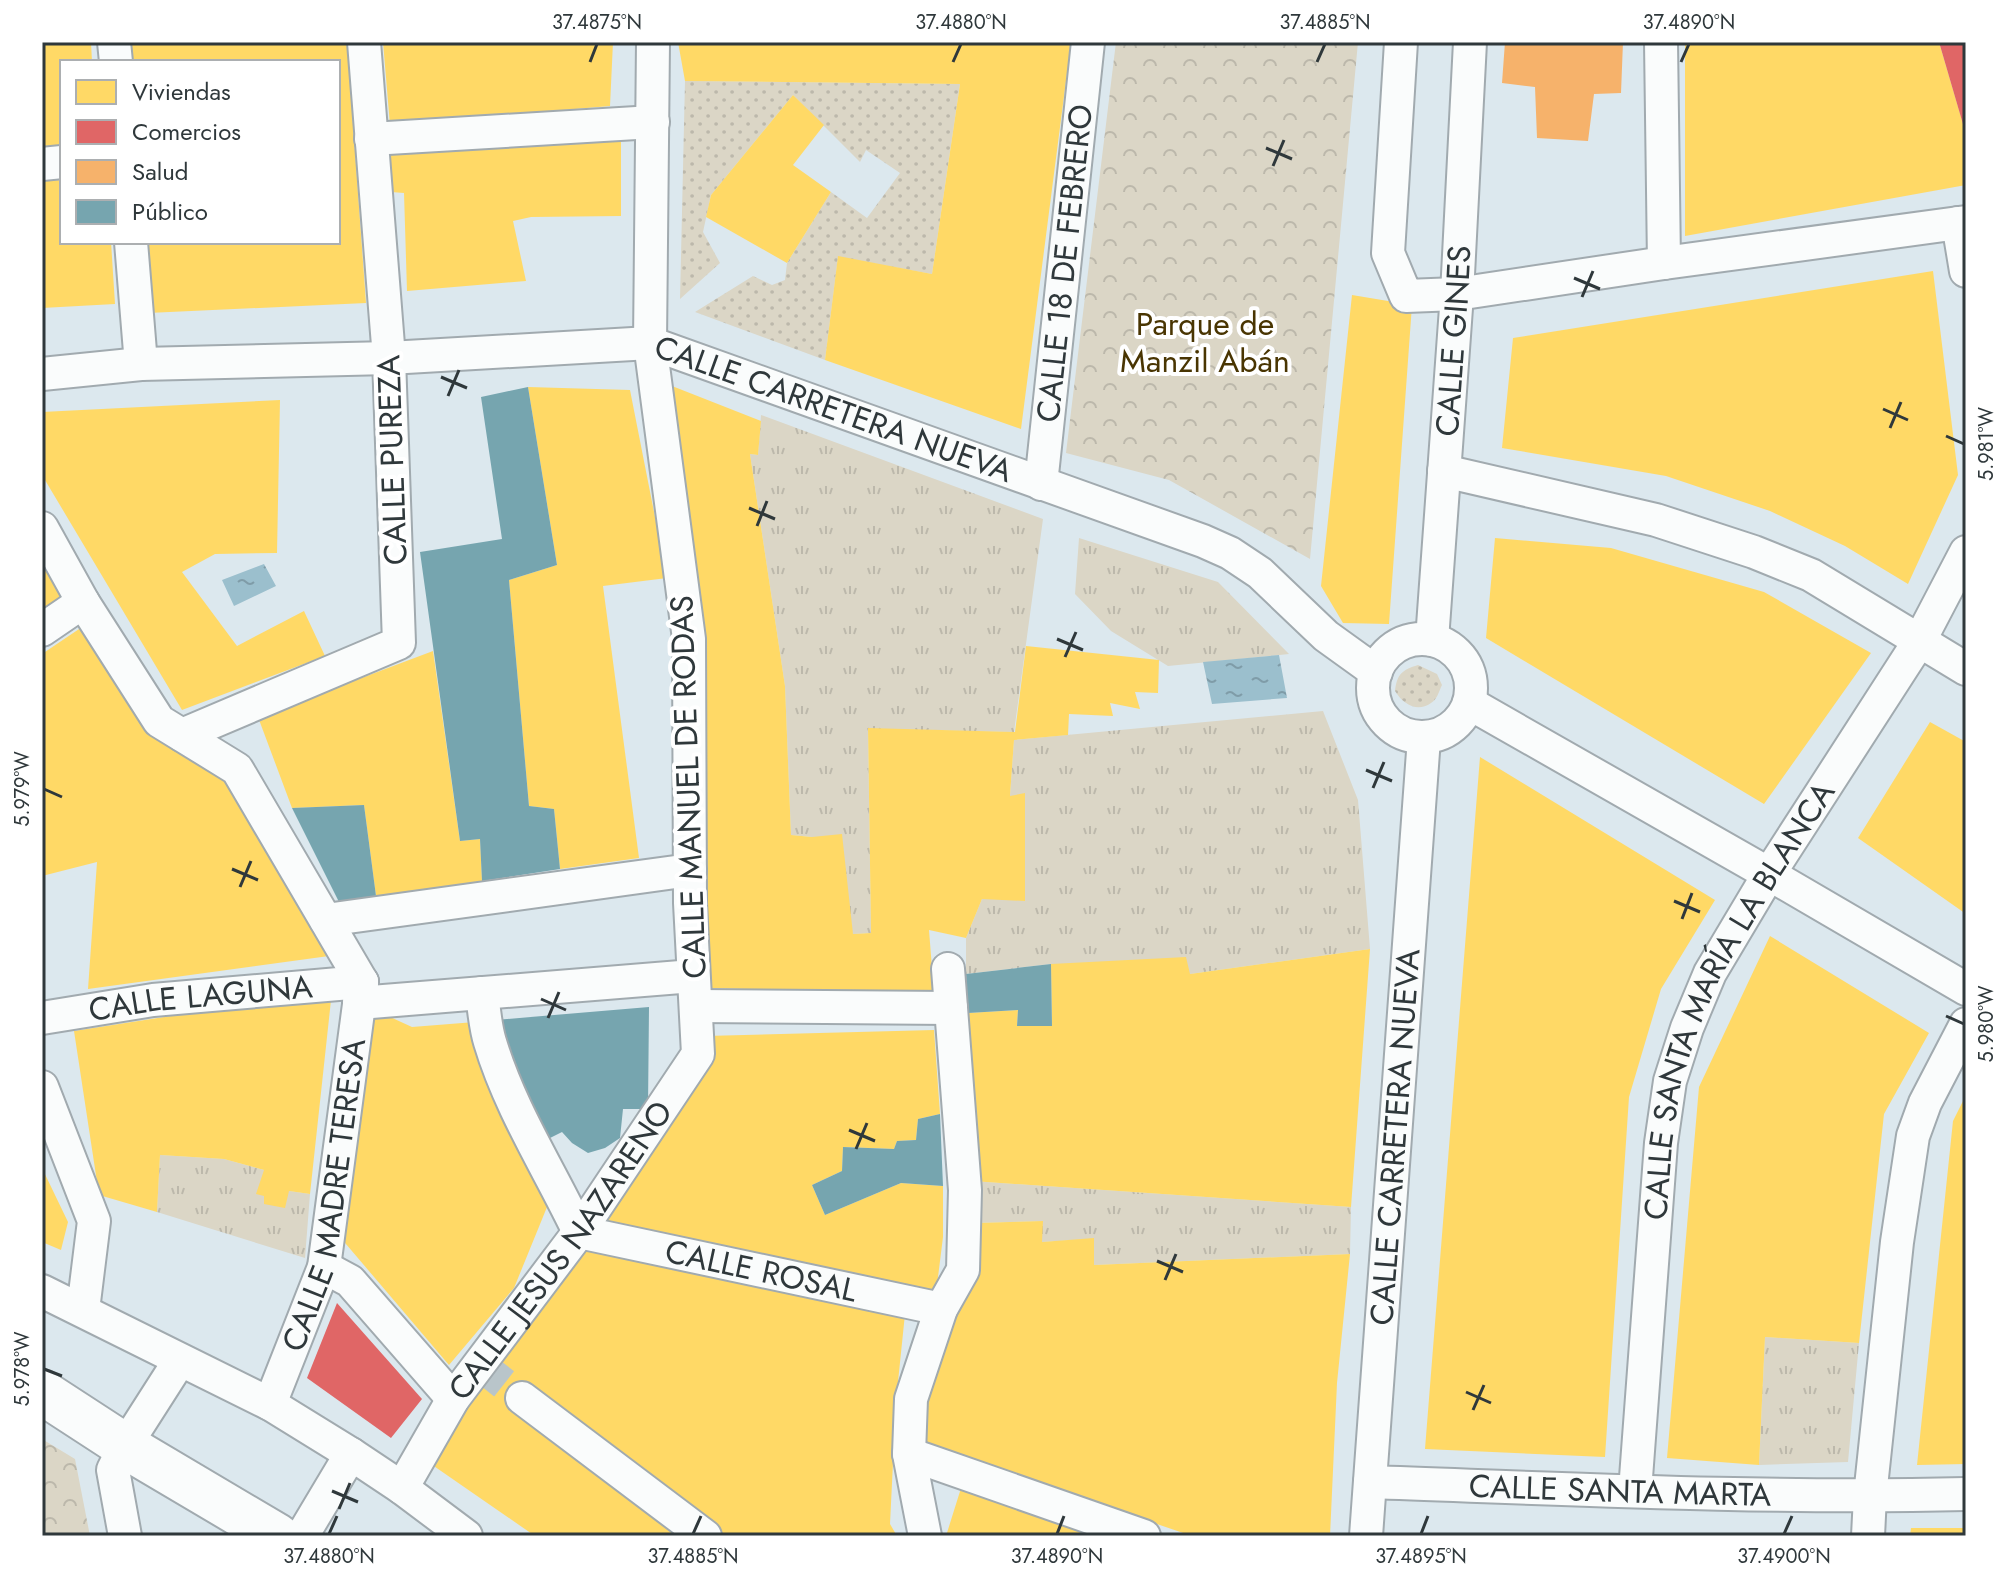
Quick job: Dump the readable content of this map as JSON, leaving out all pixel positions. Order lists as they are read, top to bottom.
{
  "streets": {
    "street": [
      "CALLE 18 DE FEBRERO",
      "CALLE GINES",
      "CALLE CARRETERA NUEVA",
      "CALLE PUREZA",
      "CALLE MANUEL DE RODAS",
      "CALLE LAGUNA",
      "CALLE SANTA MARÍA LA BLANCA",
      "CALLE MADRE TERESA",
      "CALLE JESUS NAZARENO",
      "CALLE ROSAL",
      "CALLE SANTA MARTA"
    ]
  },
  "crossings": [
    ["CALLE 18 DE FEBRERO", "CALLE CARRETERA NUEVA"],
    ["CALLE GINES", "CALLE CARRETERA NUEVA"],
    ["CALLE CARRETERA NUEVA", "CALLE PUREZA"],
    ["CALLE CARRETERA NUEVA", "CALLE MANUEL DE RODAS"],
    ["CALLE CARRETERA NUEVA", "CALLE SANTA MARTA"],
    ["CALLE MANUEL DE RODAS", "CALLE LAGUNA"],
    ["CALLE MANUEL DE RODAS", "CALLE JESUS NAZARENO"],
    ["CALLE LAGUNA", "CALLE MADRE TERESA"],
    ["CALLE LAGUNA", "CALLE JESUS NAZARENO"],
    ["CALLE SANTA MARÍA LA BLANCA", "CALLE SANTA MARTA"],
    ["CALLE JESUS NAZARENO", "CALLE ROSAL"]
  ],
  "parks": ["Parque de Manzil Abán"],
  "legend": [
    "Viviendas",
    "Comercios",
    "Salud",
    "Público"
  ],
  "coordinates": [
    "37.4875°N",
    "37.4880°N",
    "37.4885°N",
    "37.4890°N",
    "5.981°W",
    "5.979°W",
    "5.980°W",
    "5.978°W",
    "37.4895°N",
    "37.4900°N"
  ]
}
